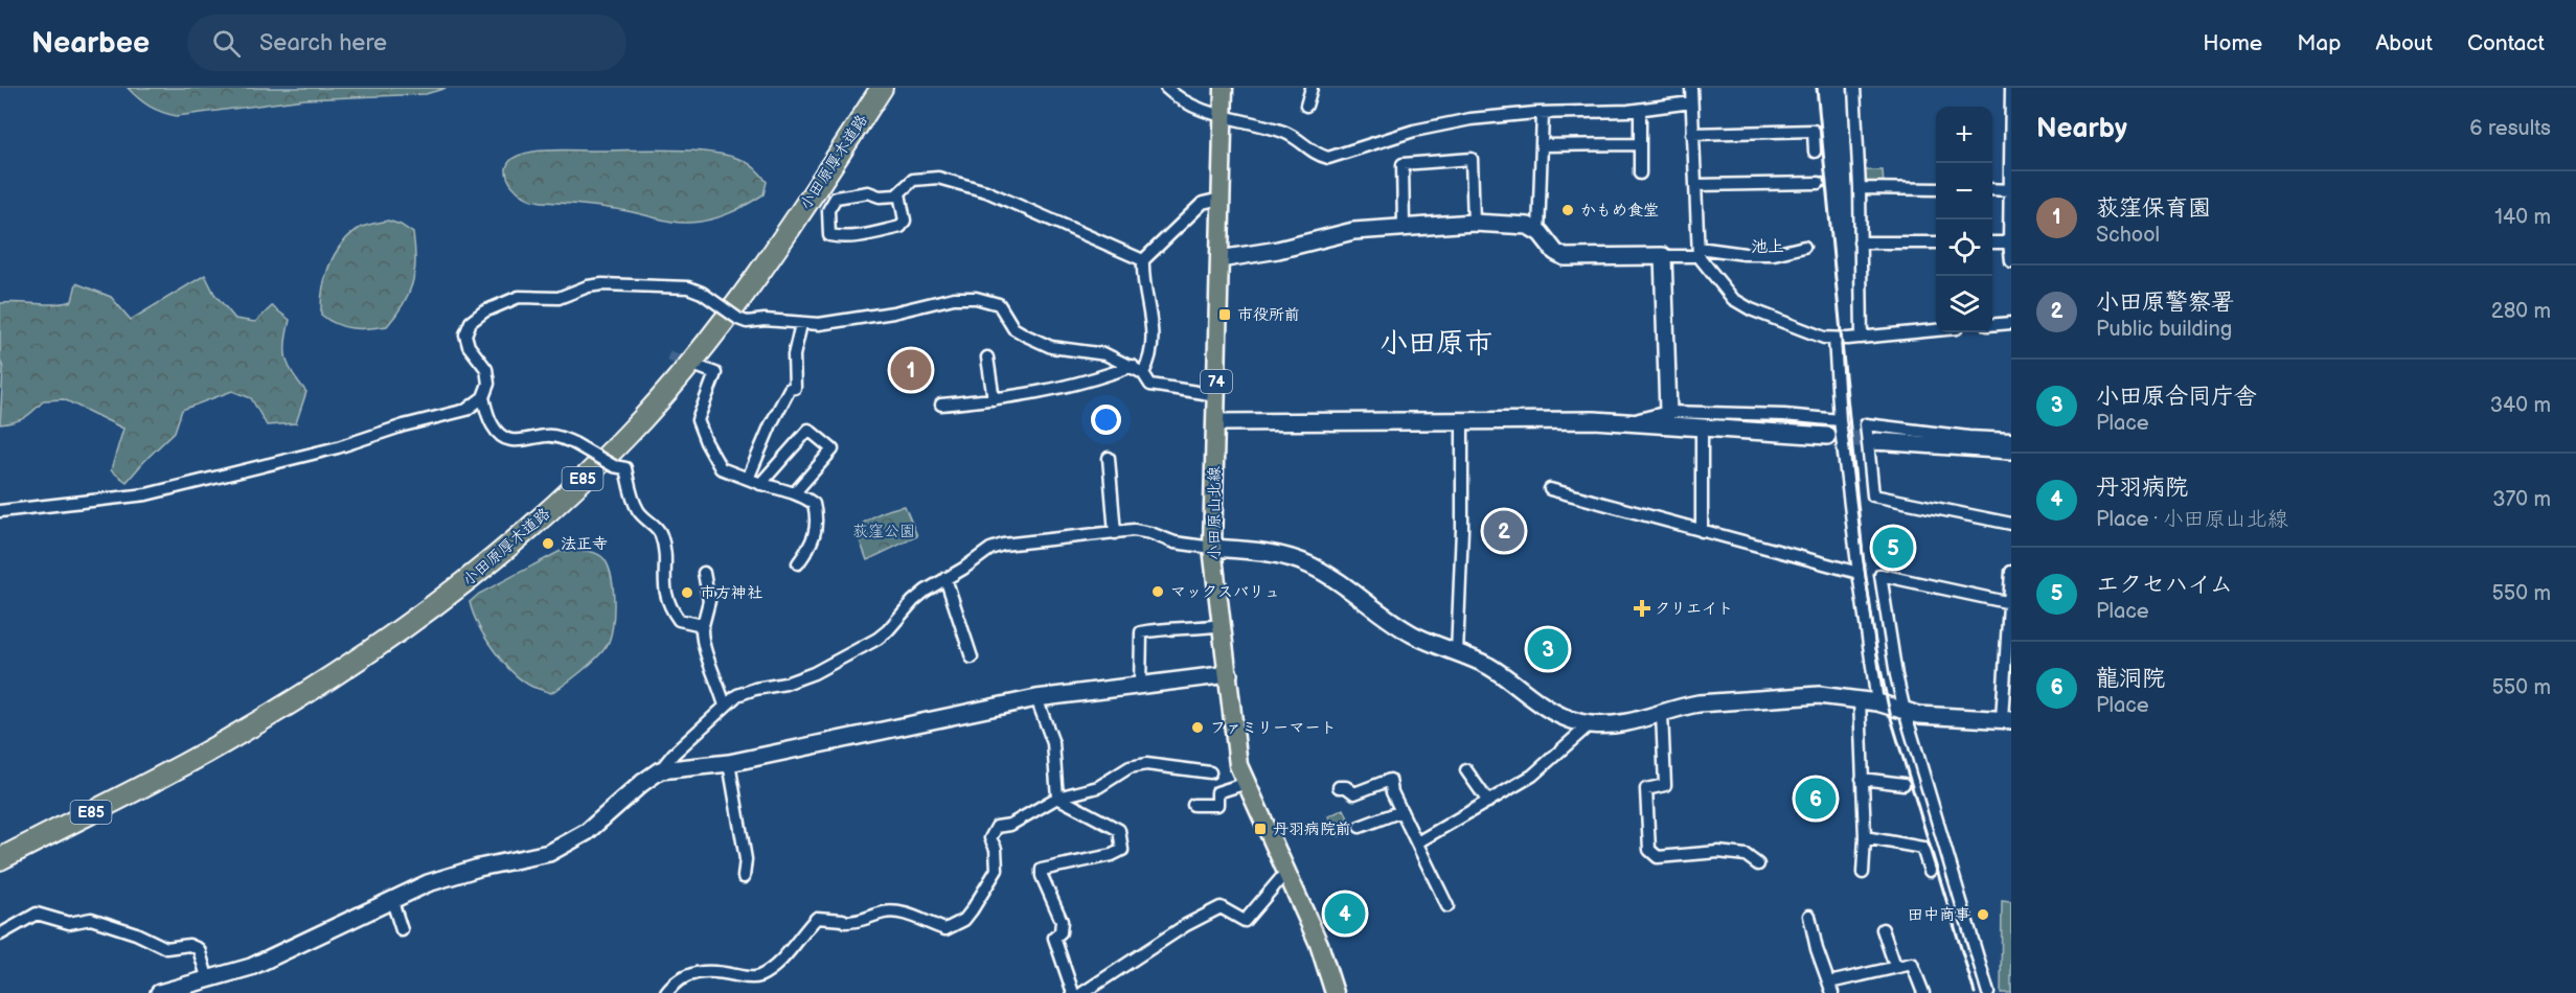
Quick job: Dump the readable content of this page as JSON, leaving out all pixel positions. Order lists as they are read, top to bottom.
{
  "streets": {
    "highway": ["小田原厚木道路", "E85"],
    "main road": ["74", "小田原山北線"]
  },
  "districts": ["池上", "小田原市"],
  "parks": ["荻窪公園"],
  "places": {
    "other": [
      "かもめ食堂",
      "法正寺",
      "マックスバリュ",
      "市方神社",
      "ファミリーマート",
      "田中商事"
    ],
    "transit": ["市役所前", "丹羽病院前"],
    "health": ["クリエイト"]
  },
  "page": {
    "header": "Nearbee",
    "search": "Search here",
    "nav": [
      "Home",
      "Map",
      "About",
      "Contact"
    ],
    "heading": ["Nearby", "6 results"],
    "map_buttons": ["+", "−"],
    "list": [
      {
        "mark": "1",
        "name": "荻窪保育園",
        "note": "School",
        "value": "140 m"
      },
      {
        "mark": "2",
        "name": "小田原警察署",
        "note": "Public building",
        "value": "280 m"
      },
      {
        "mark": "3",
        "name": "小田原合同庁舎",
        "note": "Place",
        "value": "340 m"
      },
      {
        "mark": "4",
        "name": "丹羽病院",
        "note": "Place · 小田原山北線",
        "value": "370 m"
      },
      {
        "mark": "5",
        "name": "エクセハイム",
        "note": "Place",
        "value": "550 m"
      },
      {
        "mark": "6",
        "name": "龍洞院",
        "note": "Place",
        "value": "550 m"
      }
    ],
    "pins": [
      "1",
      "2",
      "5",
      "3",
      "6",
      "4"
    ]
  }
}
